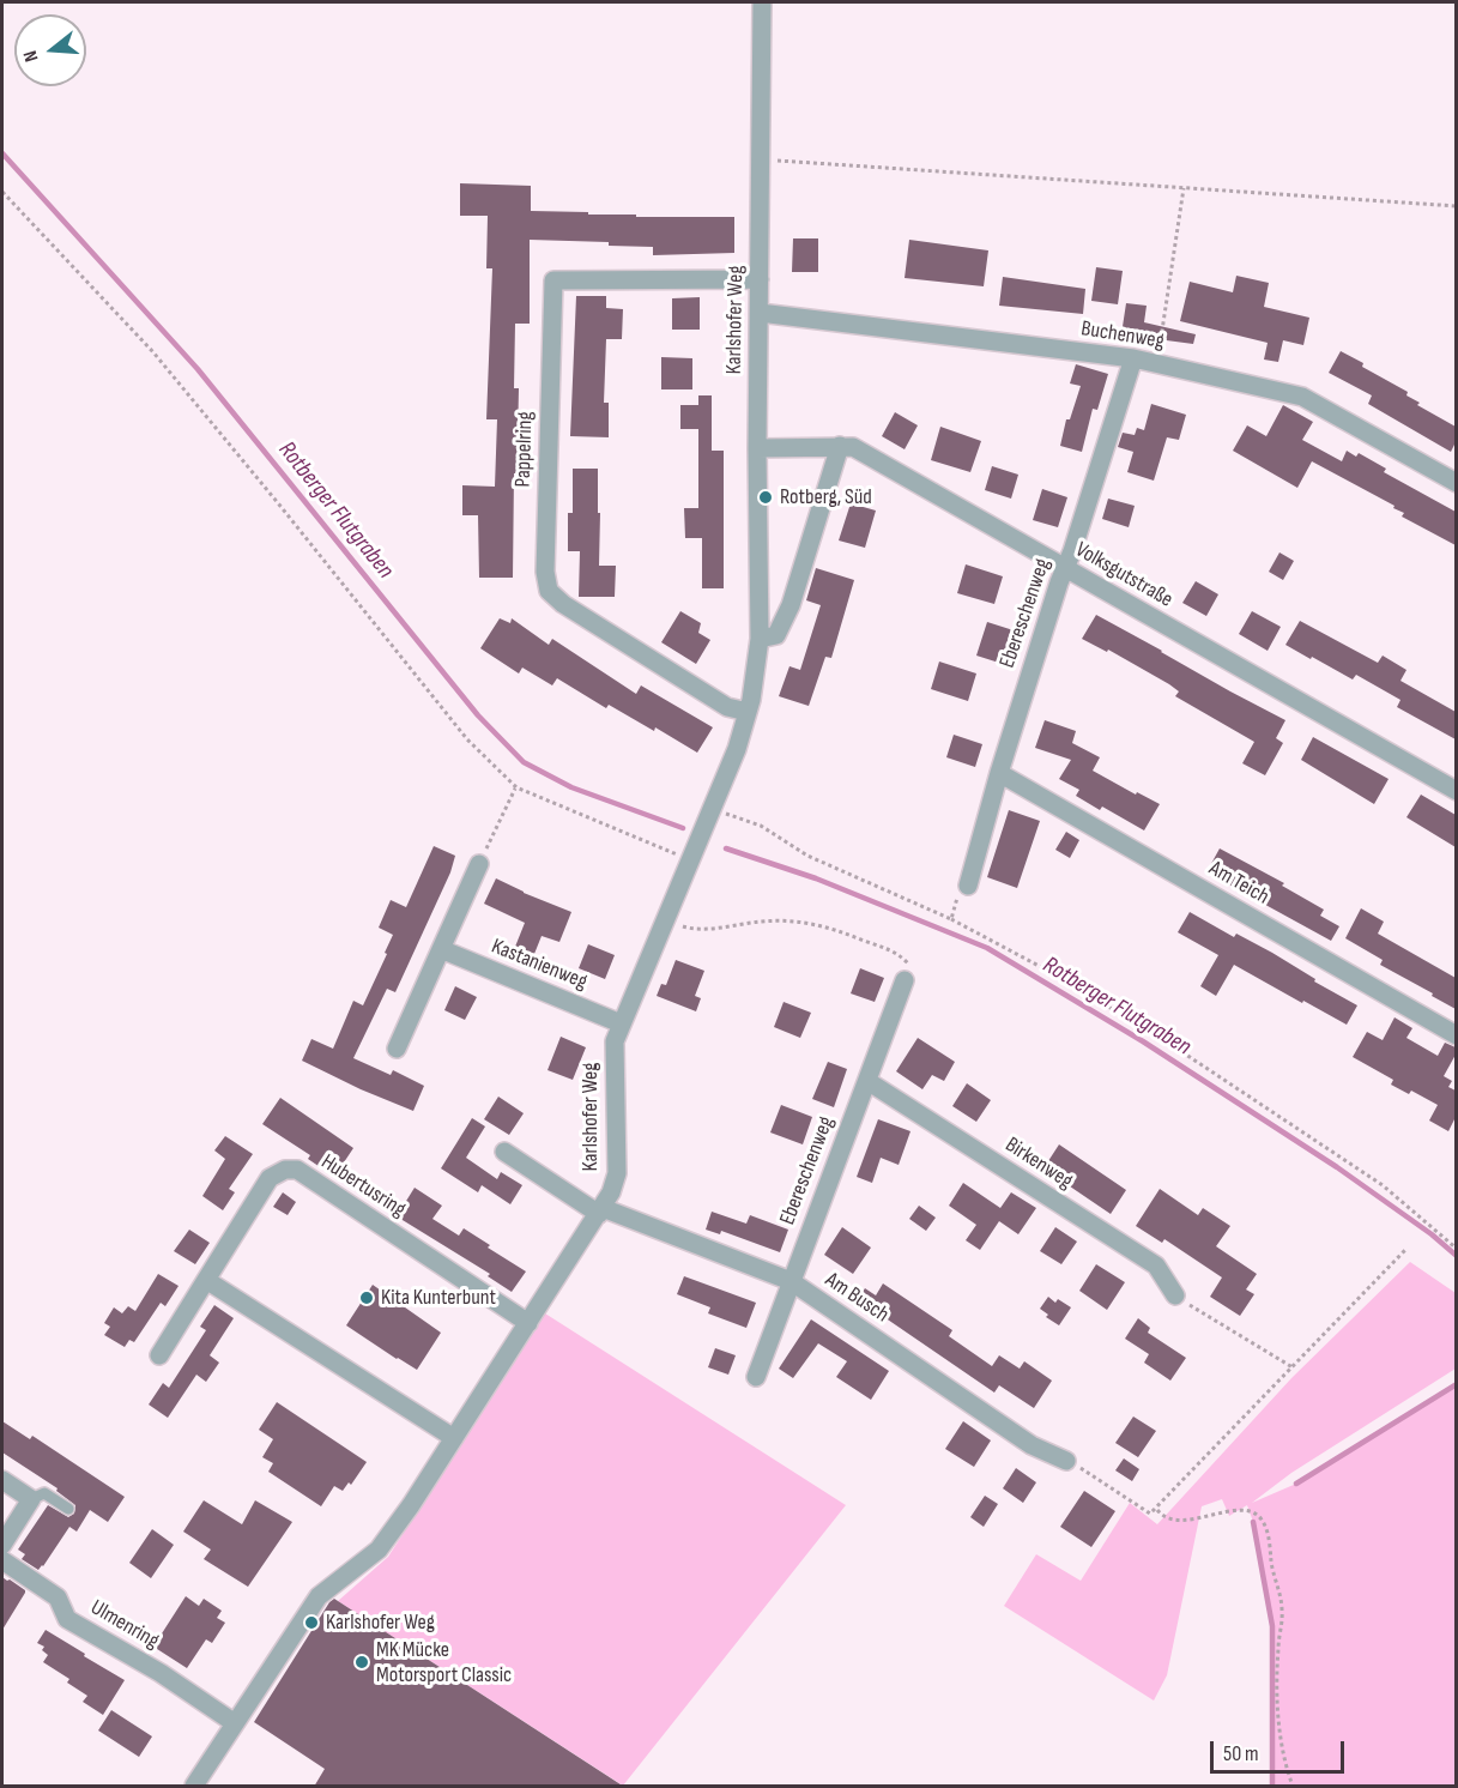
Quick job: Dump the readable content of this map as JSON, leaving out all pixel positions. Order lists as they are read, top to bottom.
{
  "streets": {
    "street": [
      "Karlshofer Weg",
      "Buchenweg",
      "Pappelring",
      "Volksgutstraße",
      "Ebereschenweg",
      "Am Teich",
      "Kastanienweg",
      "Birkenweg",
      "Hubertusring",
      "Am Busch",
      "Ulmenring"
    ]
  },
  "crossings": [
    ["Karlshofer Weg", "Buchenweg"],
    ["Karlshofer Weg", "Pappelring"],
    ["Karlshofer Weg", "Volksgutstraße"],
    ["Karlshofer Weg", "Kastanienweg"],
    ["Karlshofer Weg", "Hubertusring"],
    ["Karlshofer Weg", "Am Busch"],
    ["Karlshofer Weg", "Ulmenring"],
    ["Buchenweg", "Ebereschenweg"],
    ["Volksgutstraße", "Ebereschenweg"],
    ["Ebereschenweg", "Am Teich"],
    ["Ebereschenweg", "Birkenweg"],
    ["Ebereschenweg", "Am Busch"]
  ],
  "water": ["Rotberger Flutgraben"],
  "places": [
    "Rotberg, Süd",
    "Kita Kunterbunt",
    "Karlshofer Weg",
    "MK Mücke Motorsport Classic"
  ],
  "scale_bar": "50 m",
  "north": "left"
}
